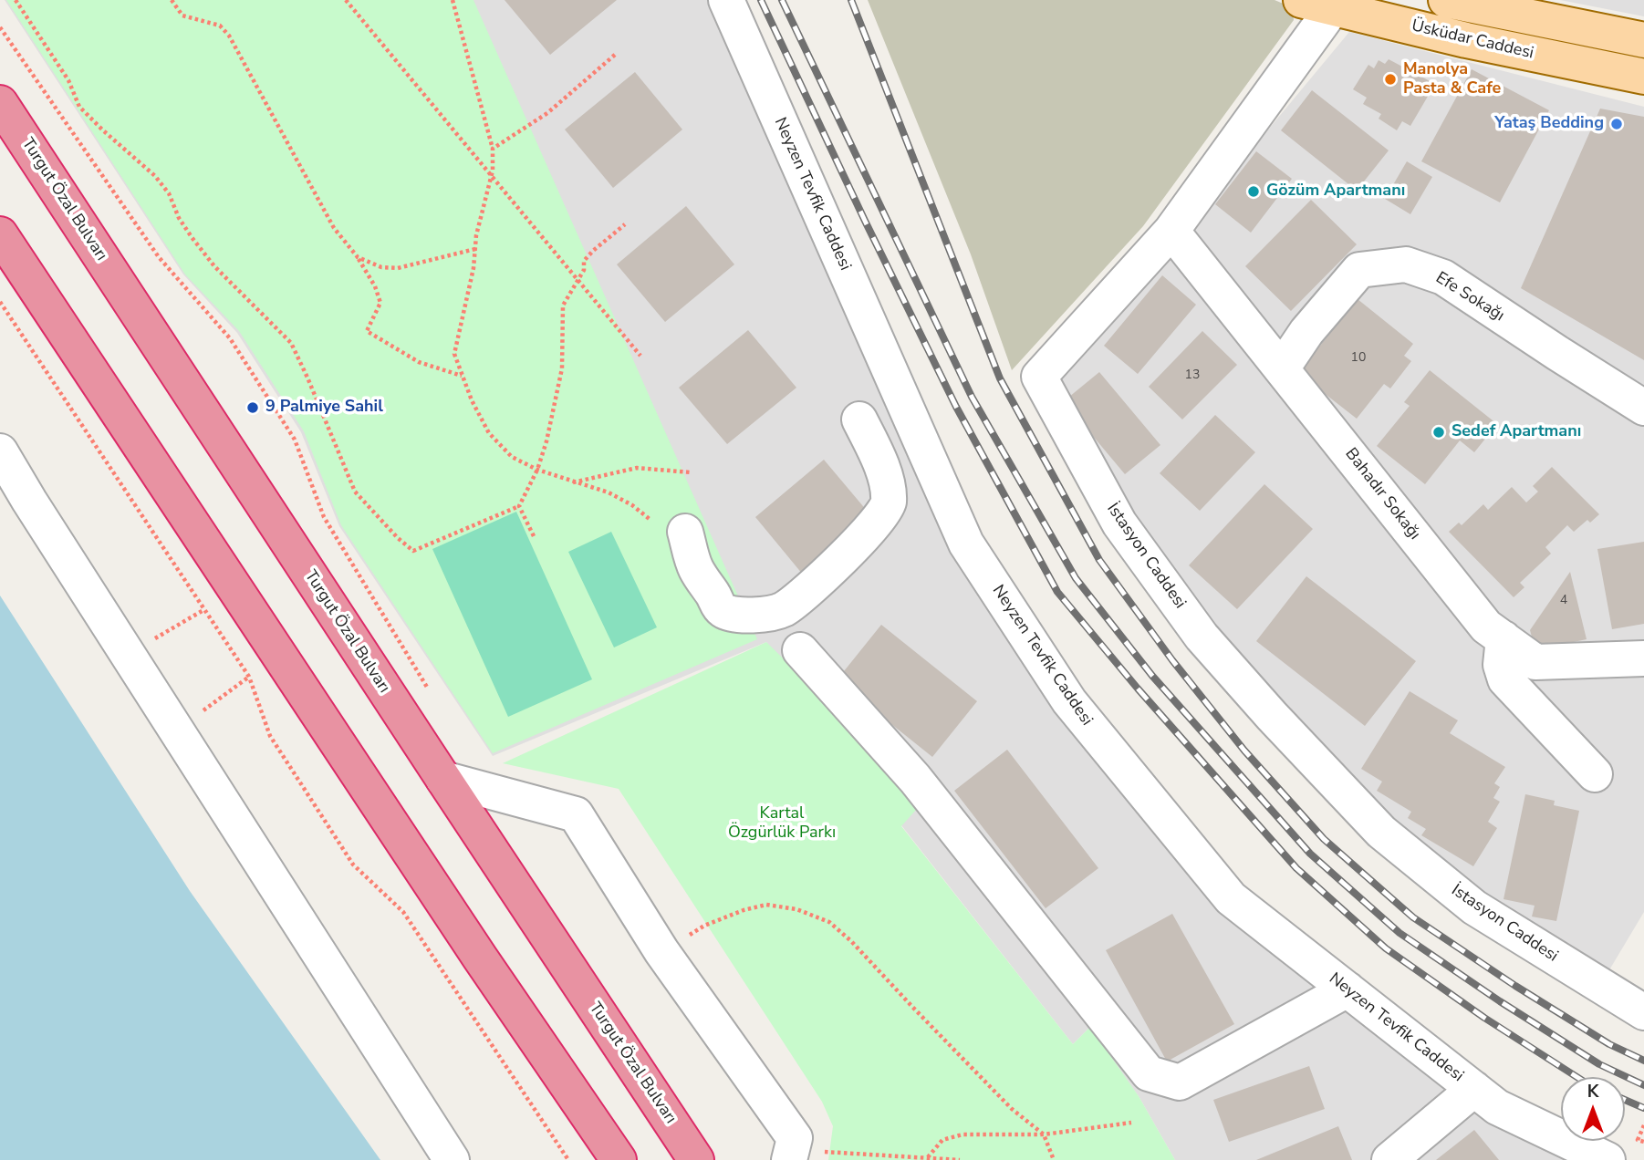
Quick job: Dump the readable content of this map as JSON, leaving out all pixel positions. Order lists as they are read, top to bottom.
{
  "streets": {
    "highway": ["Turgut Özal Bulvarı"],
    "main road": ["Üsküdar Caddesi"],
    "street": [
      "Neyzen Tevfik Caddesi",
      "Efe Sokağı",
      "Bahadır Sokağı",
      "İstasyon Caddesi"
    ]
  },
  "crossings": [
    ["Üsküdar Caddesi", "İstasyon Caddesi"],
    ["Efe Sokağı", "Bahadır Sokağı"],
    ["Bahadır Sokağı", "İstasyon Caddesi"]
  ],
  "parks": ["Kartal Özgürlük Parkı"],
  "places": [
    "Manolya Pasta & Cafe",
    "Yataş Bedding",
    "Gözüm Apartmanı",
    "9 Palmiye Sahil",
    "Sedef Apartmanı"
  ],
  "house_numbers": ["10", "13", "4"],
  "north": "top"
}
